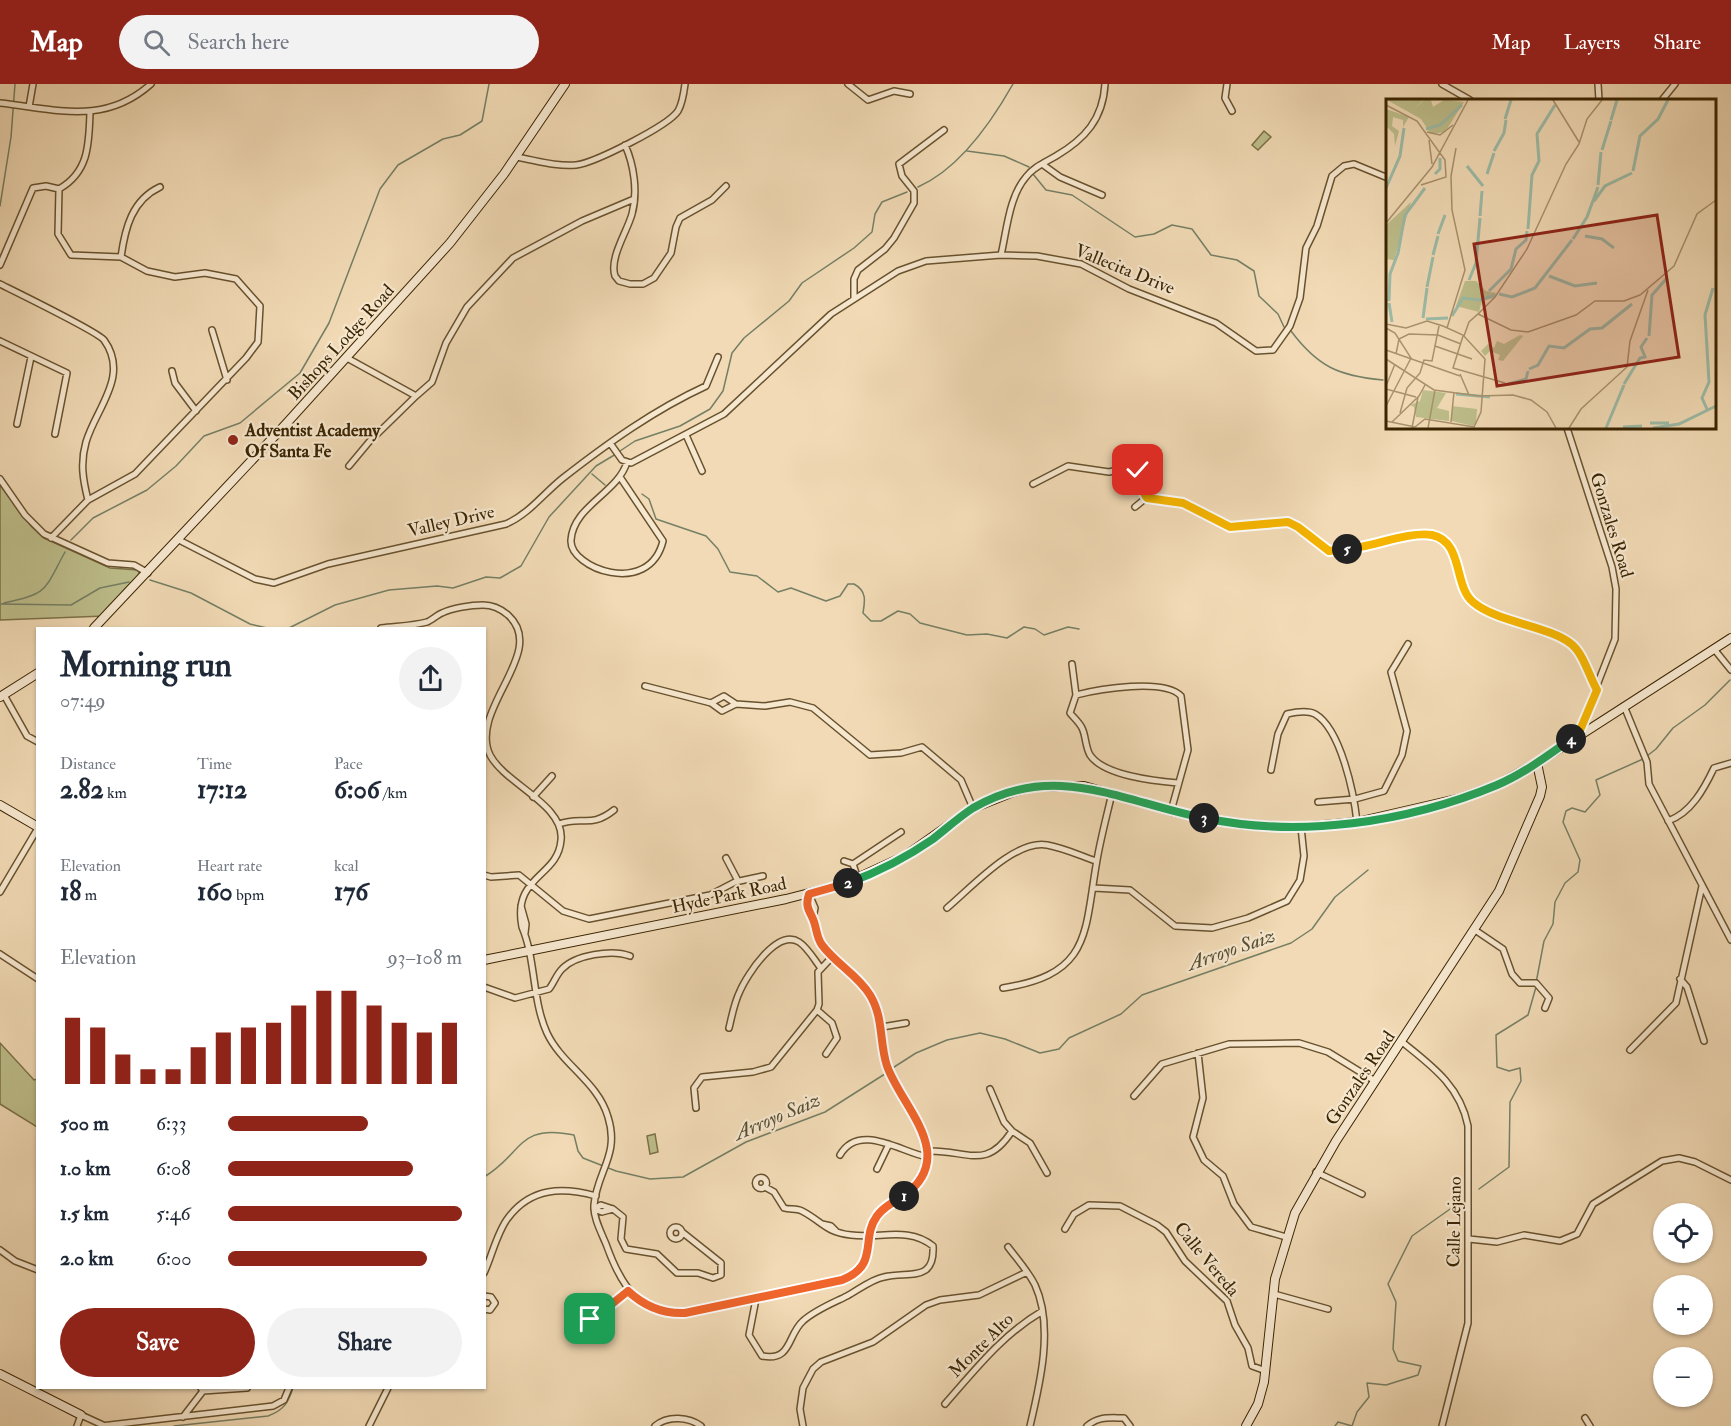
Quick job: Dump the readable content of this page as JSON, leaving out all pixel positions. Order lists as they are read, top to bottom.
{
  "streets": {
    "street": [
      "Vallecita Drive",
      "Bishops Lodge Road",
      "Valley Drive",
      "Gonzales Road",
      "Hyde Park Road",
      "Calle Lejano",
      "Calle Vereda",
      "Monte Alto"
    ]
  },
  "crossings": [
    ["Bishops Lodge Road", "Valley Drive"],
    ["Gonzales Road", "Hyde Park Road"],
    ["Gonzales Road", "Calle Lejano"],
    ["Gonzales Road", "Calle Vereda"]
  ],
  "water": ["Arroyo Saiz"],
  "places": ["Adventist Academy Of Santa Fe"],
  "page": {
    "header": "Map",
    "search": "Search here",
    "nav": ["Map", "Layers", "Share"],
    "pins": [
      "5",
      "4",
      "3",
      "2",
      "1"
    ],
    "heading": ["Morning run", "07:49"],
    "stats": [
      ["Distance", "2.82 km"],
      ["Time", "17:12"],
      ["Pace", "6:06 /km"],
      ["Elevation", "18 m"],
      ["Heart rate", "160 bpm"],
      ["kcal", "176"]
    ],
    "chart": ["Elevation", "93–108 m"],
    "list": [
      {
        "name": "500 m",
        "note": "6:33"
      },
      {
        "name": "1.0 km",
        "note": "6:08"
      },
      {
        "name": "1.5 km",
        "note": "5:46"
      },
      {
        "name": "2.0 km",
        "note": "6:00"
      }
    ],
    "map_buttons": ["+", "−"],
    "buttons": ["Save", "Share"]
  }
}
